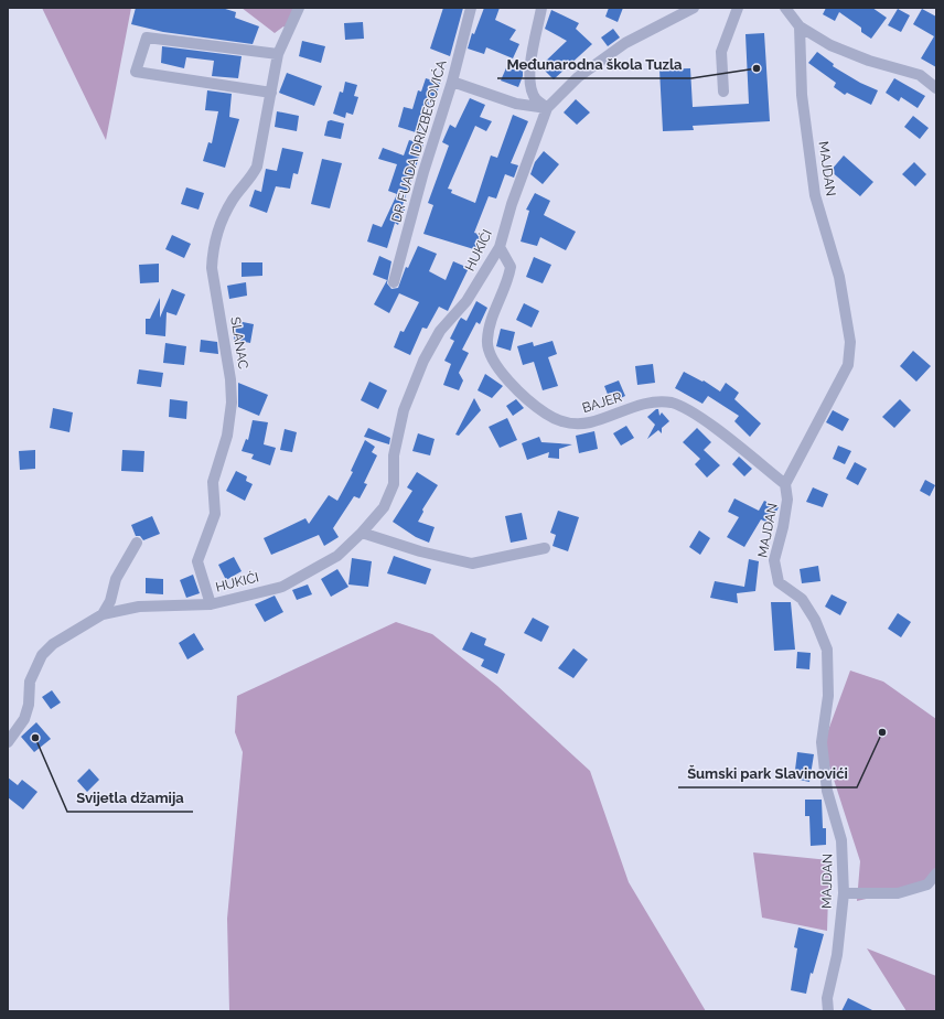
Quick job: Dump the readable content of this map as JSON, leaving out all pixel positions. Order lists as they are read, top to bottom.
{
  "streets": {
    "street": [
      "DR FUADA IDRIZBEGOVIĆA",
      "MAJDAN",
      "HUKIĆI",
      "SLANAC",
      "BAJER"
    ]
  },
  "crossings": [
    ["MAJDAN", "BAJER"],
    ["HUKIĆI", "SLANAC"],
    ["HUKIĆI", "BAJER"]
  ],
  "places": ["Međunarodna škola Tuzla", "Šumski park Slavinovići", "Svijetla džamija"]
}
